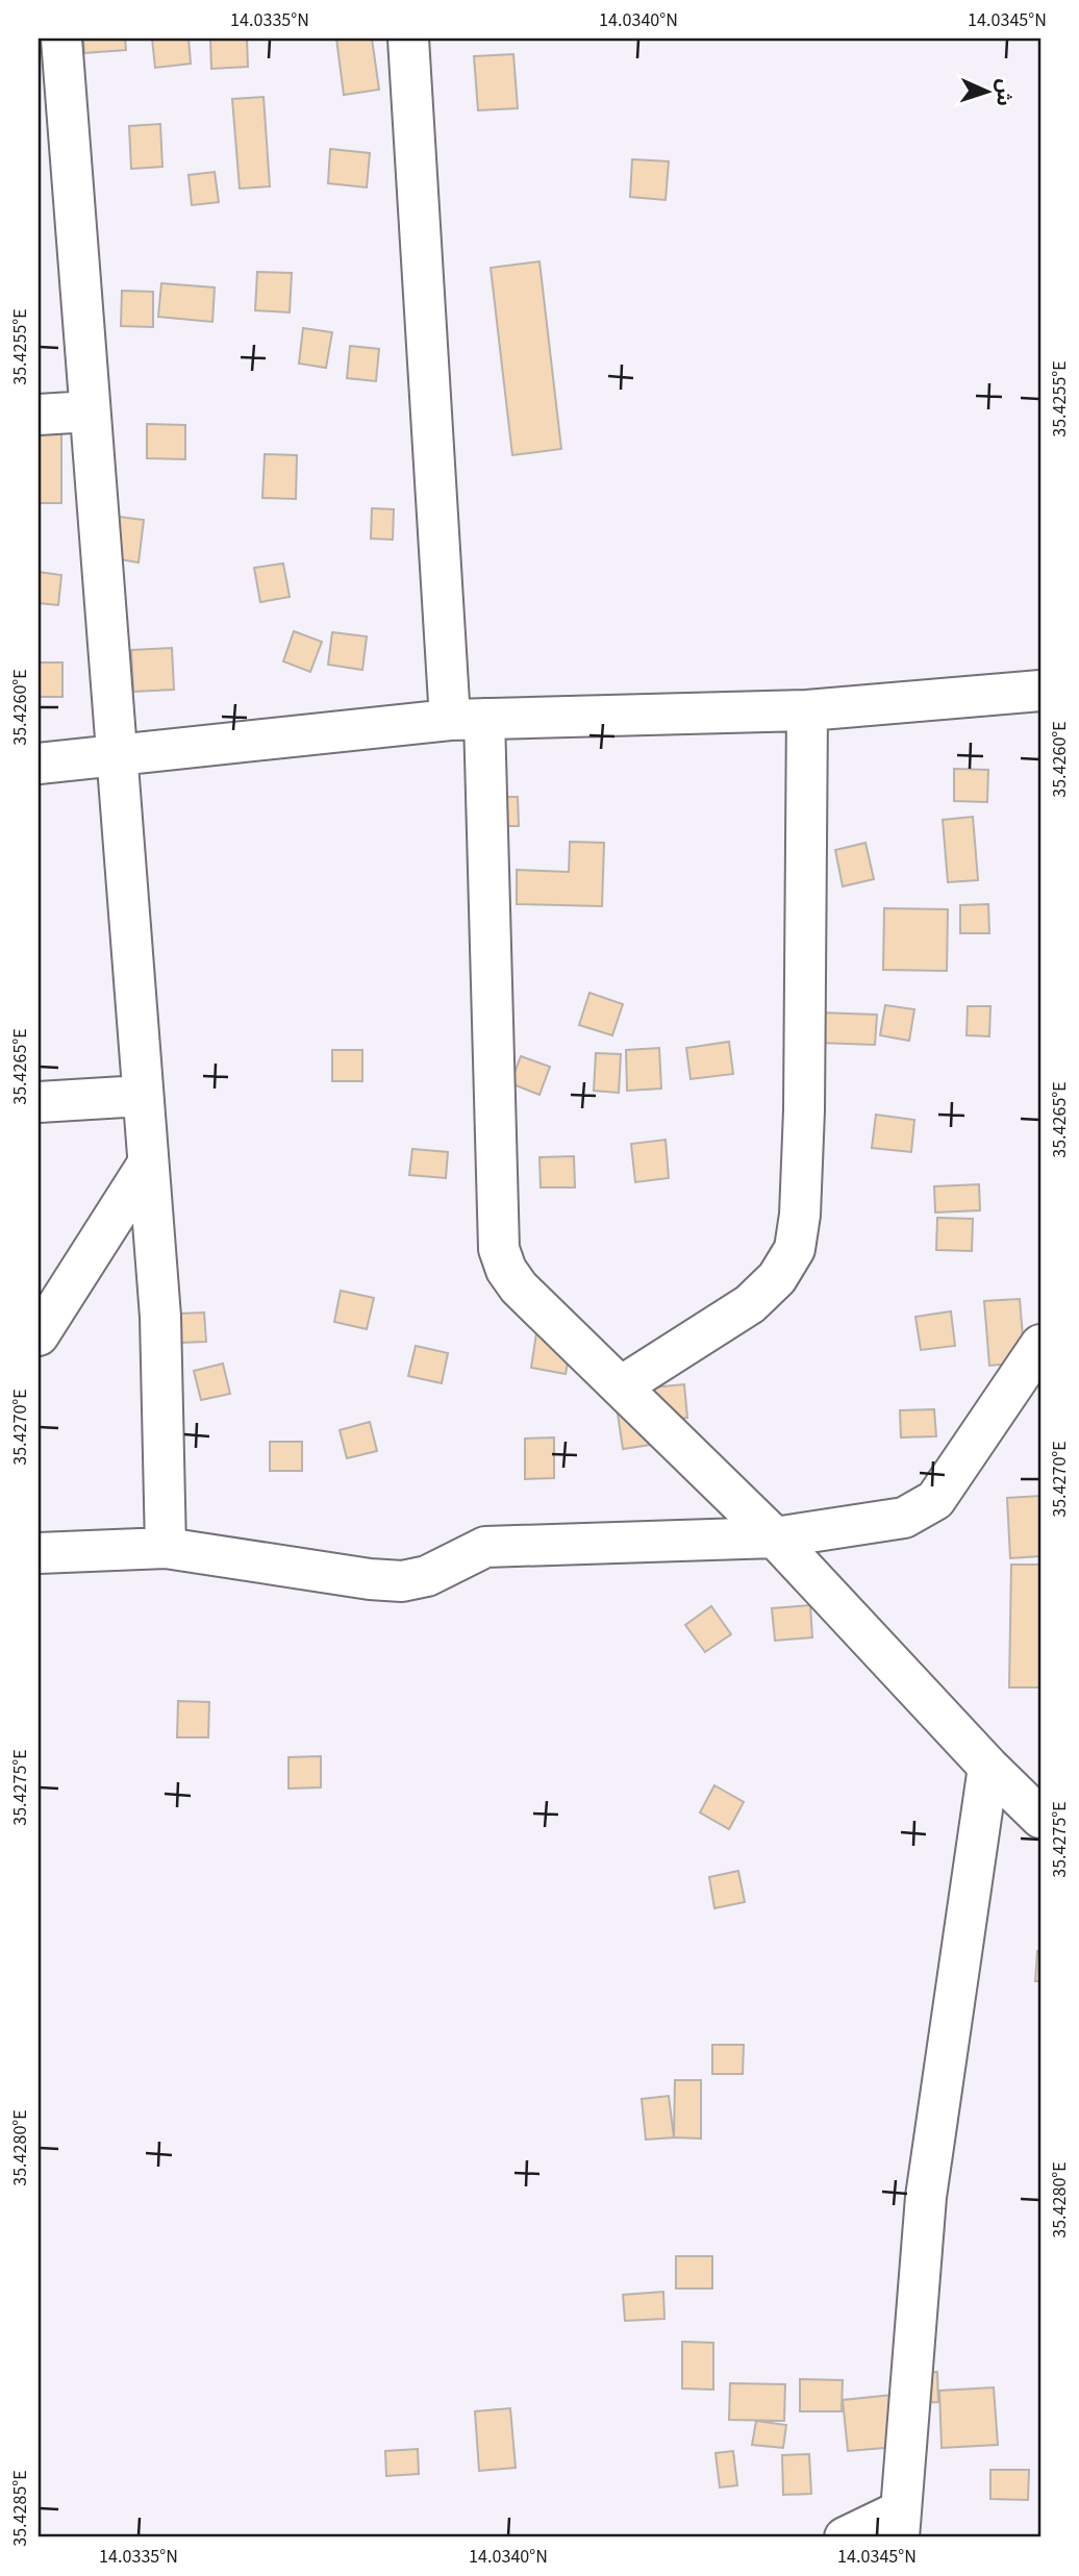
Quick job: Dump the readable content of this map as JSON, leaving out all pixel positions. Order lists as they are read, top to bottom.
{
  "north": "right",
  "coordinates": [
    "14.0335°N",
    "14.0340°N",
    "14.0345°N",
    "35.4255°E",
    "35.4260°E",
    "35.4265°E",
    "35.4270°E",
    "35.4275°E",
    "35.4280°E",
    "35.4285°E"
  ]
}
